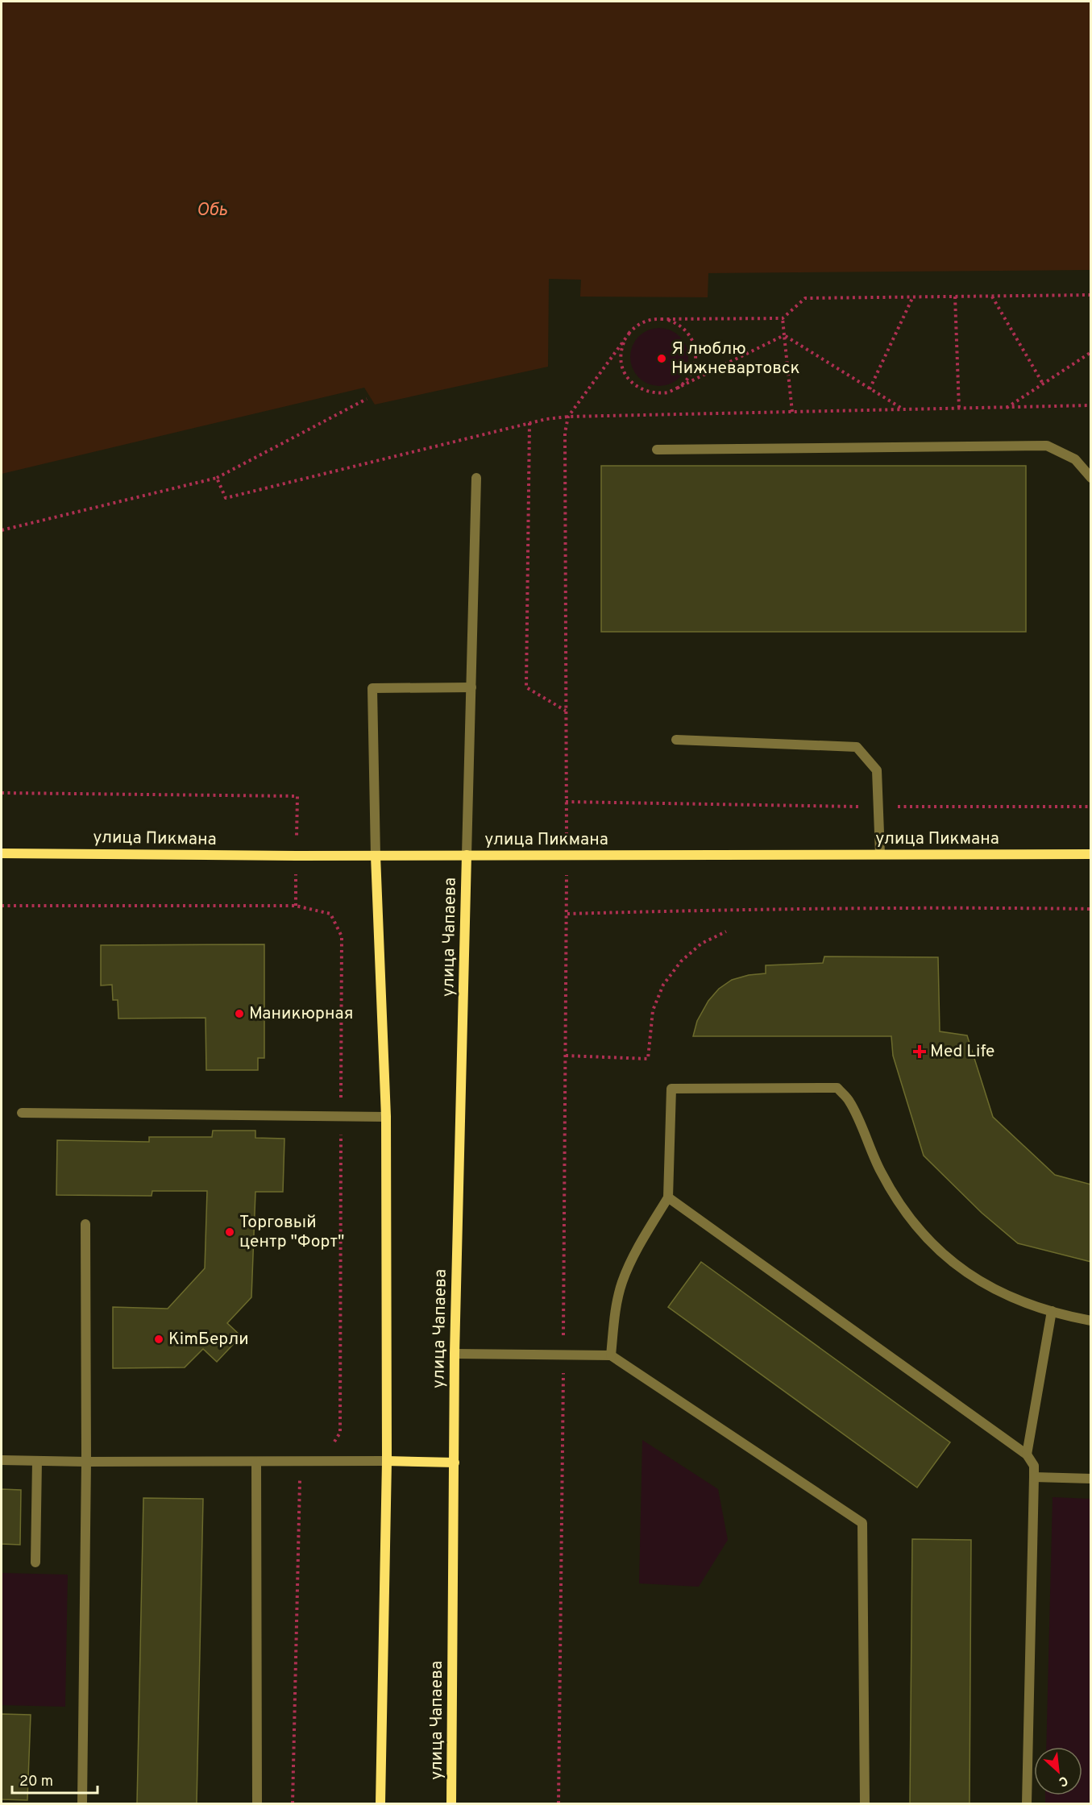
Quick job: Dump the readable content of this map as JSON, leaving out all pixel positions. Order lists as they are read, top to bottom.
{
  "streets": {
    "street": ["улица Пикмана", "улица Чапаева"]
  },
  "crossings": [
    ["улица Пикмана", "улица Чапаева"]
  ],
  "water": ["Обь"],
  "places": {
    "other": [
      "Я люблю Нижневартовск",
      "Маникюрная",
      "Торговый центр \"Форт\"",
      "KimБерли"
    ],
    "health": ["Med Life"]
  },
  "scale_bar": "20 m",
  "north": "bottom right"
}
